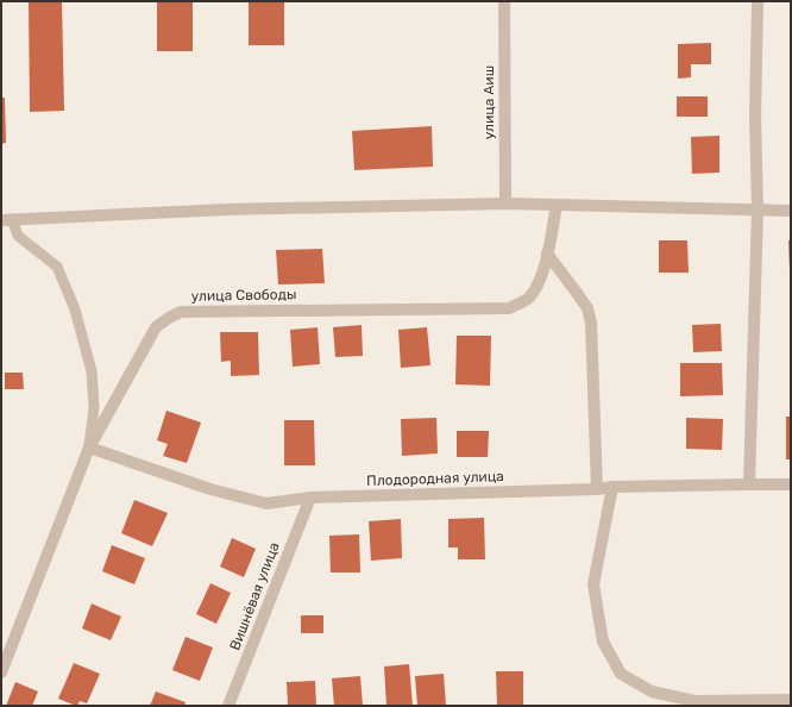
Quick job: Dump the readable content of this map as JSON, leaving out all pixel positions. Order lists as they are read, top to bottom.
{
  "streets": {
    "street": [
      "улица Аиш",
      "улица Свободы",
      "Плодородная улица",
      "Вишнёвая улица"
    ]
  },
  "crossings": [
    ["улица Свободы", "Плодородная улица"],
    ["Плодородная улица", "Вишнёвая улица"]
  ]
}
